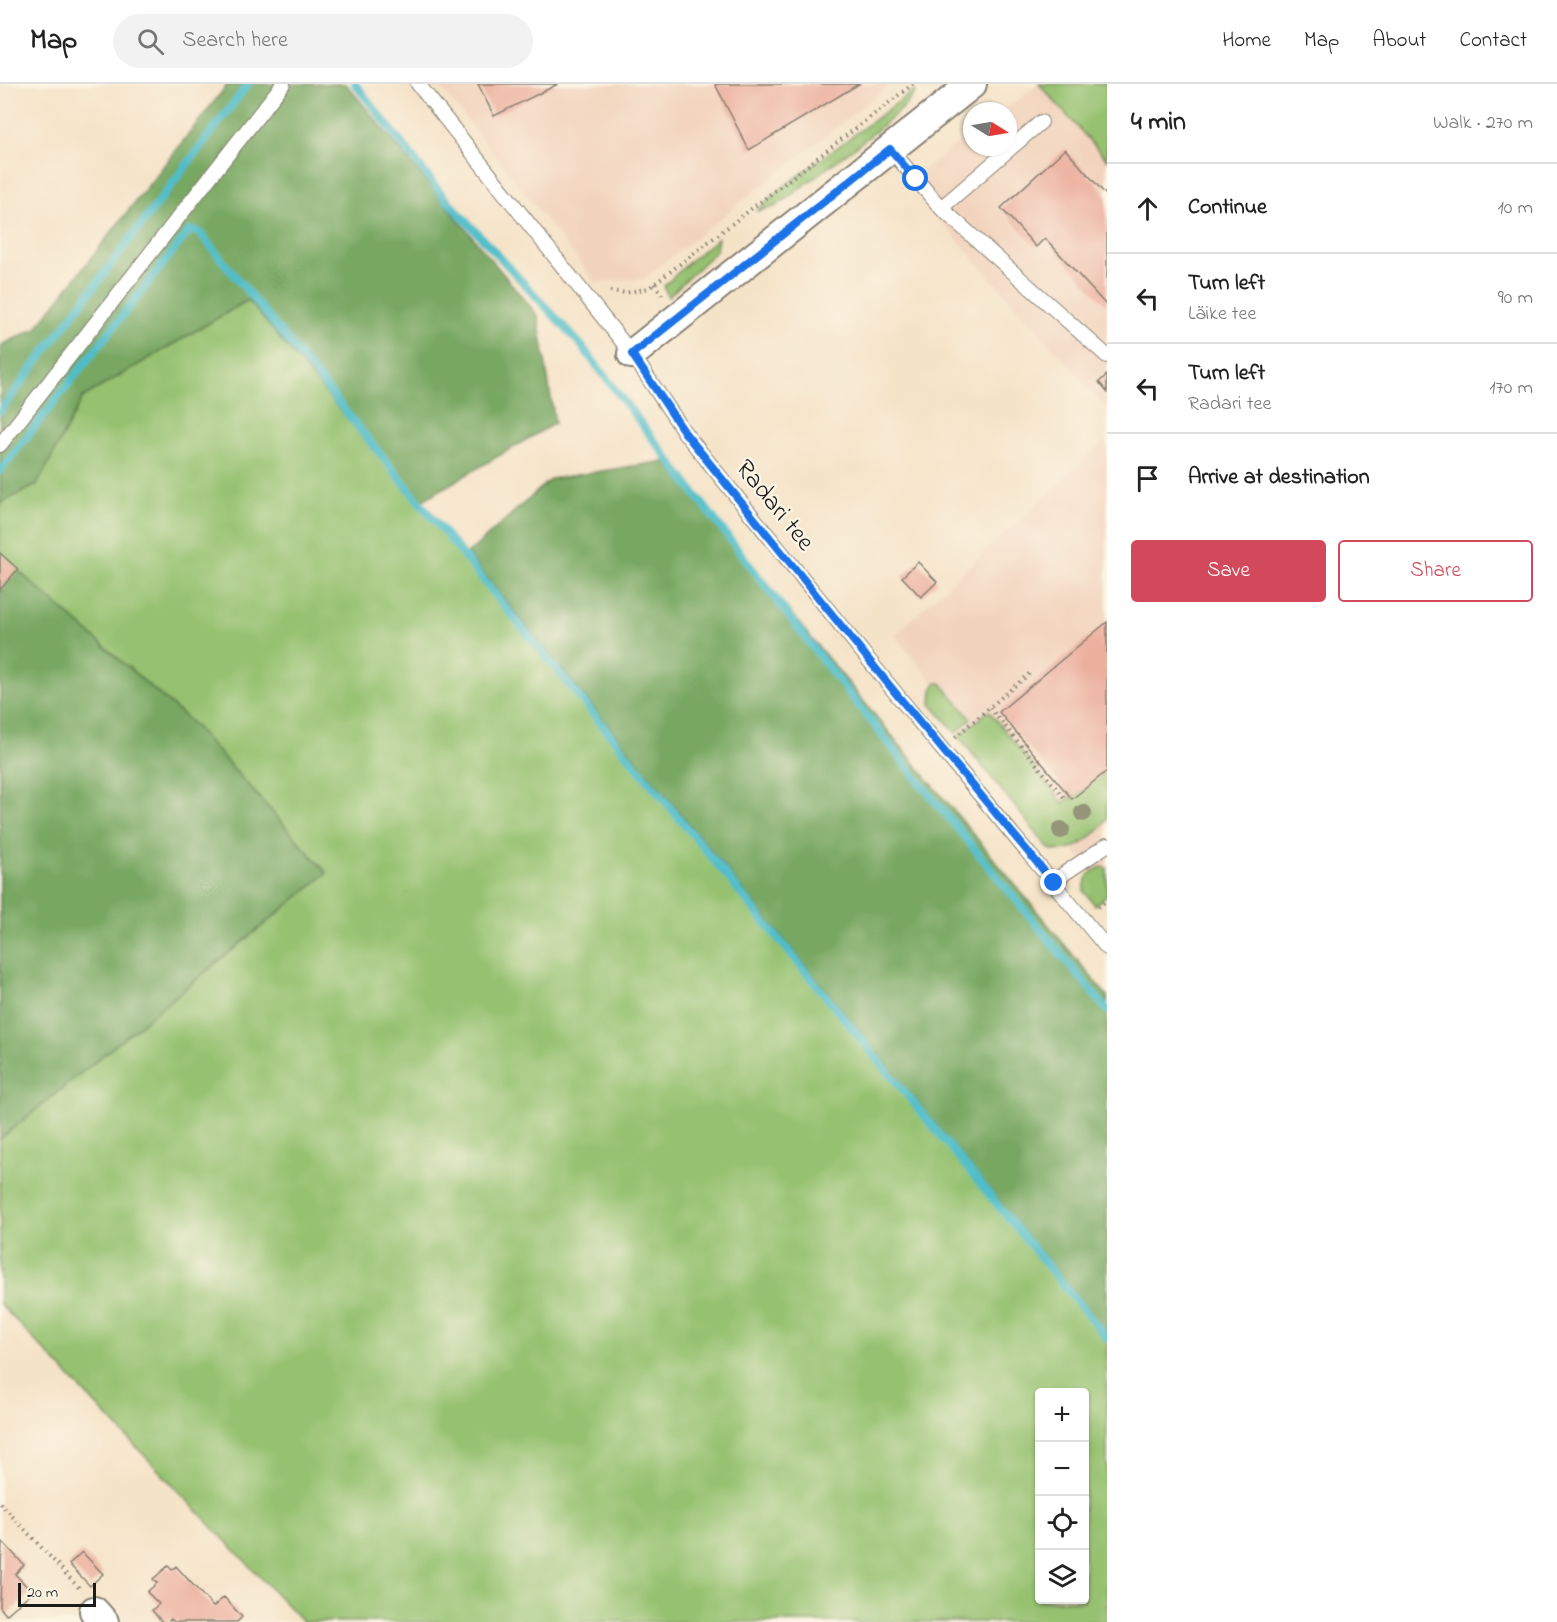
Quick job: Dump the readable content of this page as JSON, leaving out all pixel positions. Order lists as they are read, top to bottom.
{
  "streets": {
    "lane": ["Radari tee"]
  },
  "scale_bar": "20 m",
  "north": "right",
  "page": {
    "header": "Map",
    "search": "Search here",
    "nav": [
      "Home",
      "Map",
      "About",
      "Contact"
    ],
    "heading": ["4 min", "Walk · 270 m"],
    "list": [
      ["Continue", "10 m"],
      ["Turn left", "Läike tee", "90 m"],
      ["Turn left", "Radari tee", "170 m"],
      "Arrive at destination"
    ],
    "buttons": ["Save", "Share"],
    "map_buttons": ["+", "−"],
    "scale": "20 m"
  }
}
